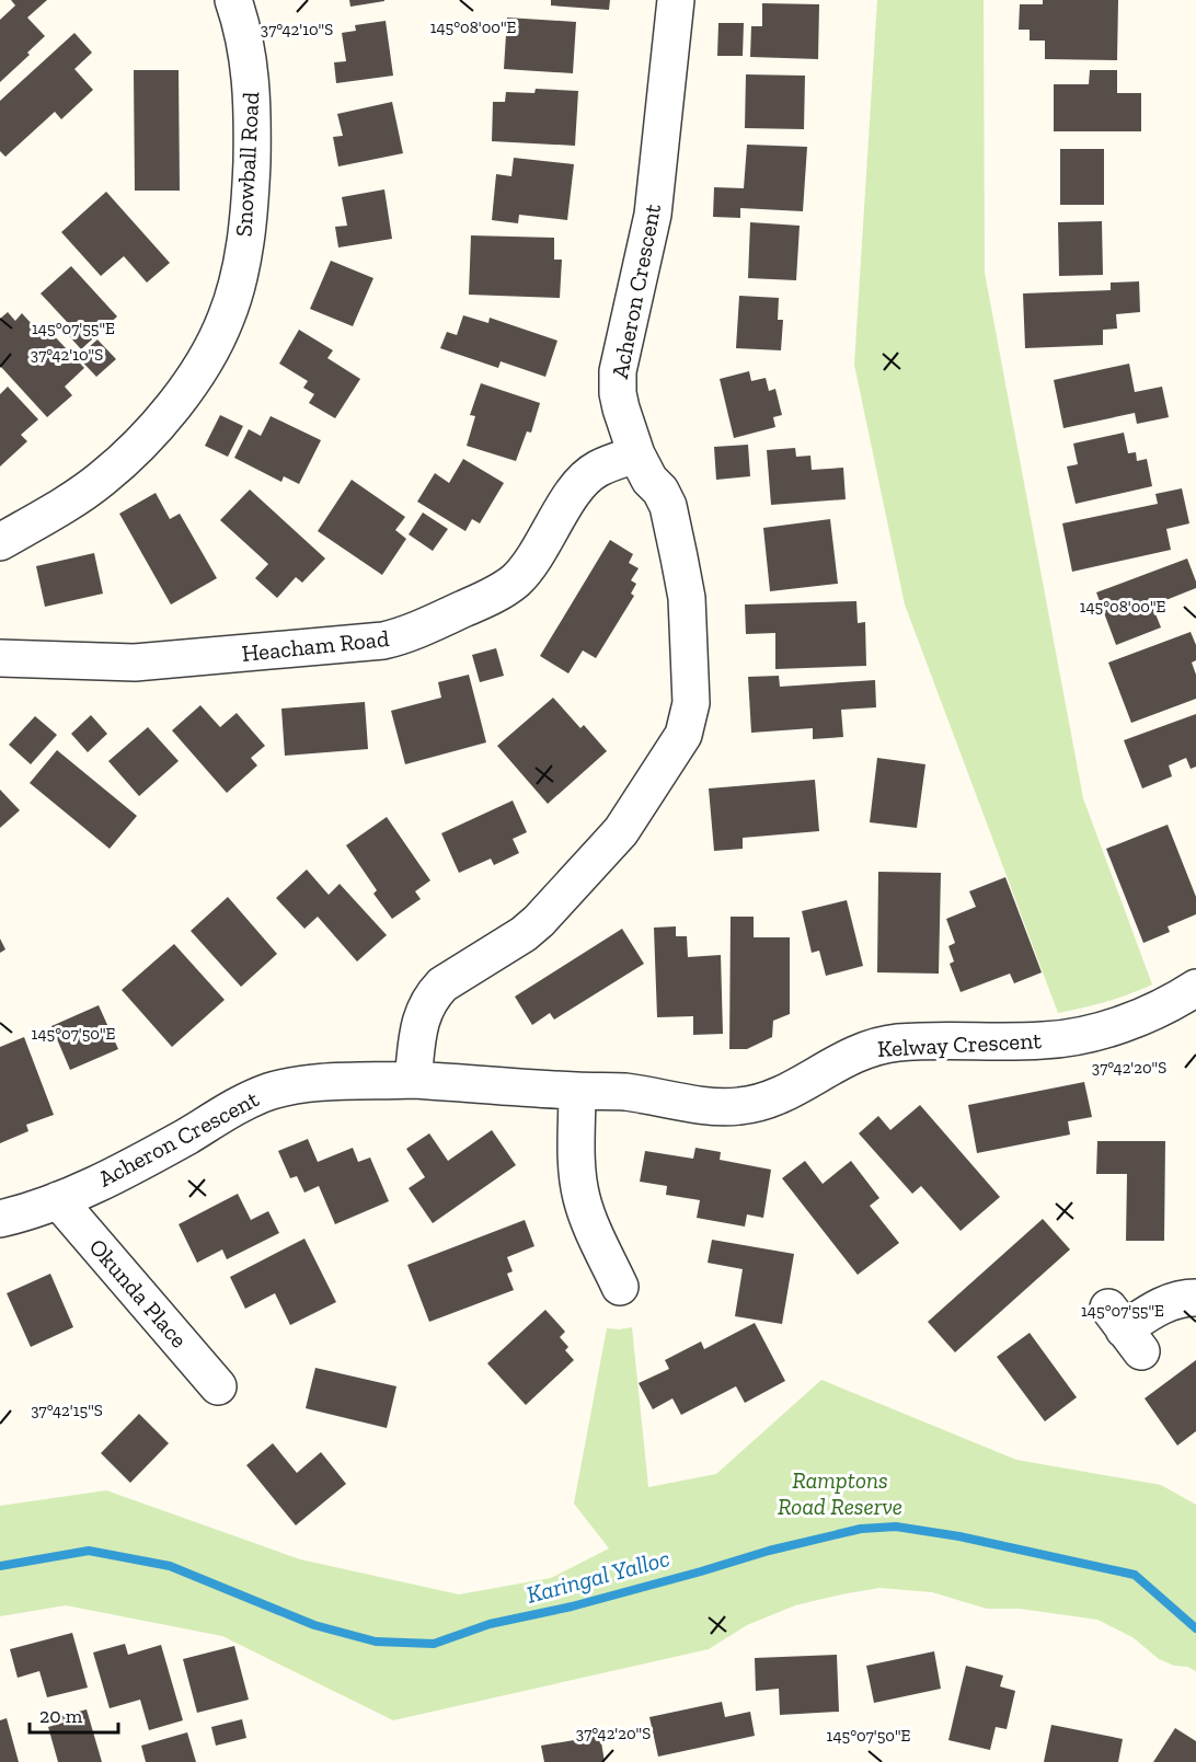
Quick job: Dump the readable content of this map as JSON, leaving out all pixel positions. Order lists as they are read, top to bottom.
{
  "streets": {
    "street": [
      "Snowball Road",
      "Acheron Crescent",
      "Heacham Road",
      "Kelway Crescent",
      "Okunda Place"
    ]
  },
  "crossings": [
    ["Acheron Crescent", "Heacham Road"],
    ["Acheron Crescent", "Kelway Crescent"],
    ["Acheron Crescent", "Okunda Place"]
  ],
  "water": ["Karingal Yalloc"],
  "parks": ["Ramptons Road Reserve"],
  "scale_bar": "20 m",
  "coordinates": [
    "145°08'00\"E",
    "37°42'10\"S",
    "145°07'55\"E",
    "145°07'50\"E",
    "37°42'20\"S",
    "37°42'15\"S"
  ]
}
